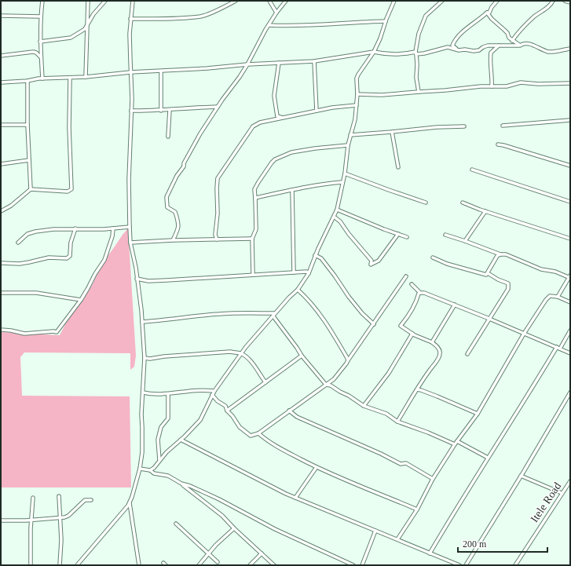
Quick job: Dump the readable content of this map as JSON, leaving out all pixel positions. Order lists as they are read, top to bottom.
{
  "streets": {
    "street": ["Itele Road"]
  },
  "scale_bar": "200 m"
}
